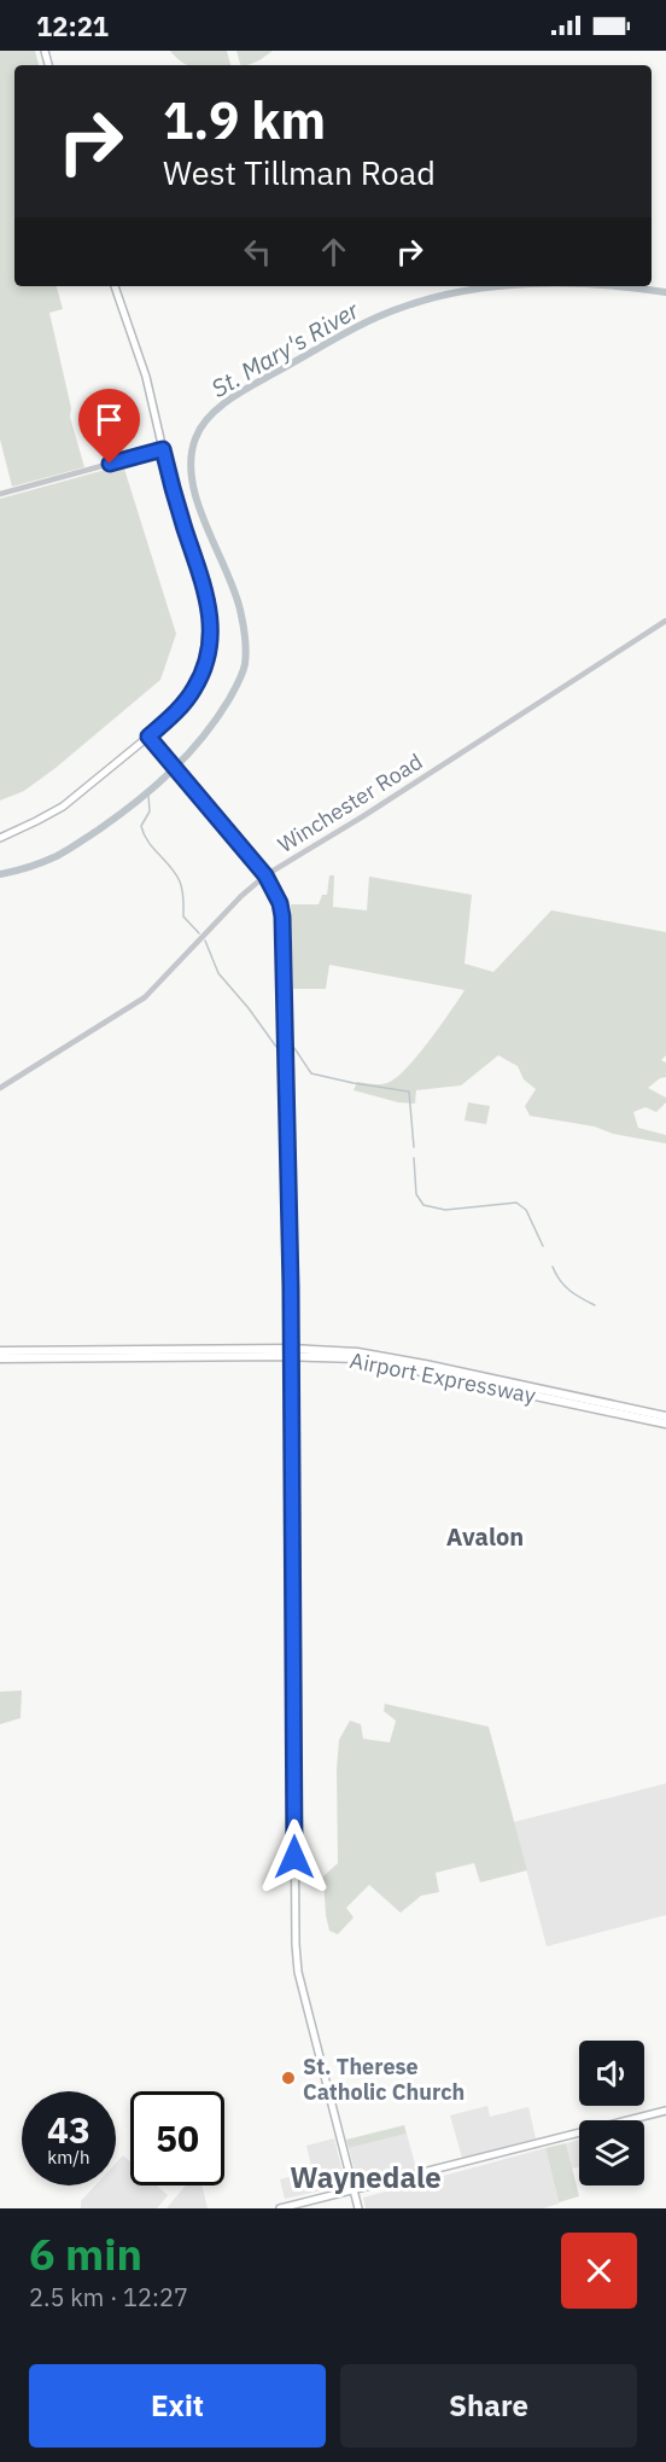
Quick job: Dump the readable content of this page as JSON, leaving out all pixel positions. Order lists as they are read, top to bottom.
{
  "streets": {
    "main road": ["Airport Expressway"],
    "street": ["Winchester Road"]
  },
  "districts": ["Avalon", "Waynedale"],
  "water": ["St. Mary's River"],
  "places": ["St. Therese Catholic Church"],
  "page": {
    "status": "12:21",
    "turn": ["1.9 km", "West Tillman Road"],
    "speed": "43 km/h",
    "limit": "50",
    "heading": ["6 min", "2.5 km · 12:27"],
    "buttons": ["Exit", "Share"]
  }
}
